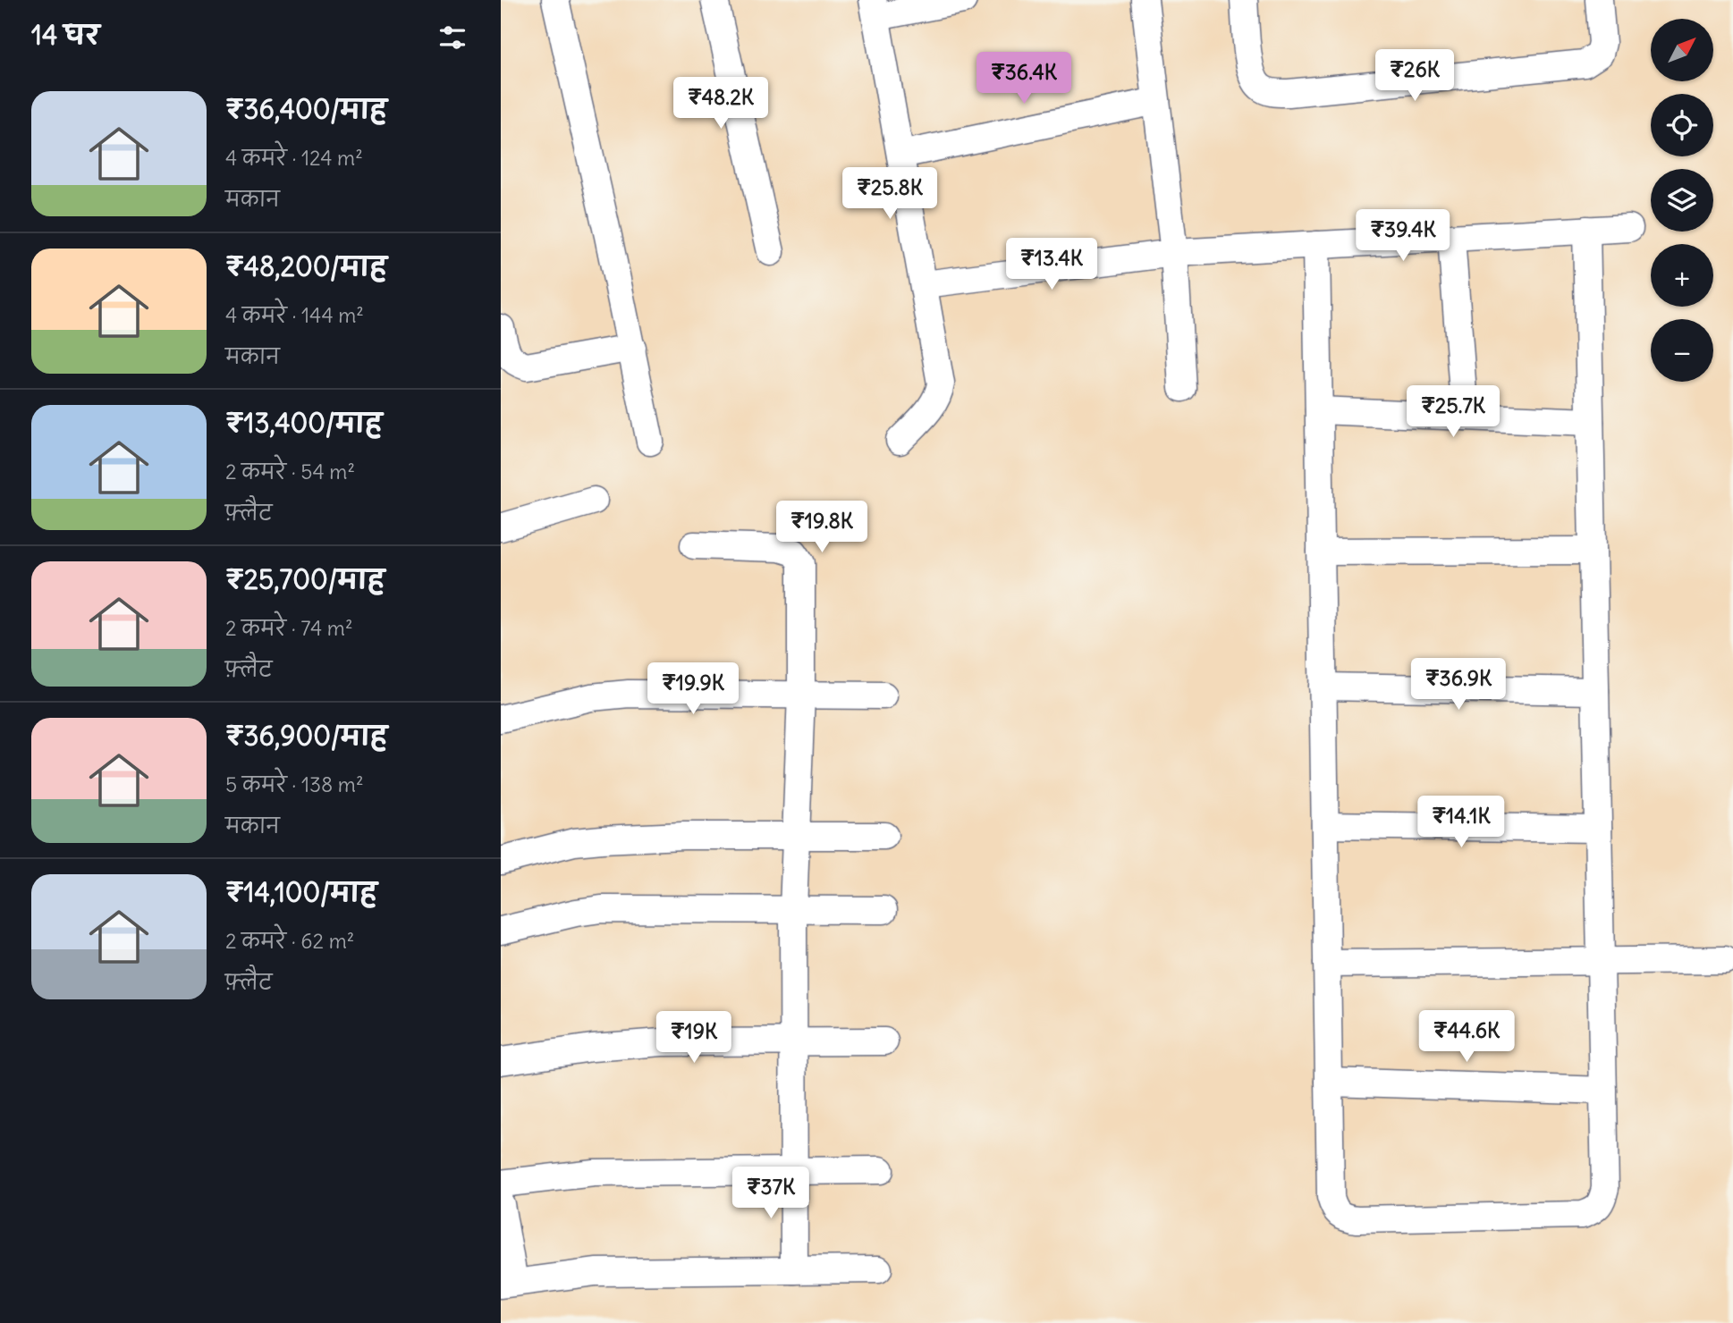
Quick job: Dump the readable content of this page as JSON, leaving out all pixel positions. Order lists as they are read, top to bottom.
{
  "north": "top right",
  "page": {
    "heading": "14 घर",
    "map_buttons": ["+", "−"],
    "price": [
      "₹26K",
      "₹36.4K",
      "₹48.2K",
      "₹25.8K",
      "₹39.4K",
      "₹13.4K",
      "₹25.7K",
      "₹19.8K",
      "₹36.9K",
      "₹19.9K",
      "₹14.1K",
      "₹44.6K",
      "₹19K",
      "₹37K"
    ],
    "list": [
      {
        "name": "₹36,400/माह",
        "note": "4 कमरे · 124 m² · मकान"
      },
      {
        "name": "₹48,200/माह",
        "note": "4 कमरे · 144 m² · मकान"
      },
      {
        "name": "₹13,400/माह",
        "note": "2 कमरे · 54 m² · फ़्लैट"
      },
      {
        "name": "₹25,700/माह",
        "note": "2 कमरे · 74 m² · फ़्लैट"
      },
      {
        "name": "₹36,900/माह",
        "note": "5 कमरे · 138 m² · मकान"
      },
      {
        "name": "₹14,100/माह",
        "note": "2 कमरे · 62 m² · फ़्लैट"
      }
    ]
  }
}
